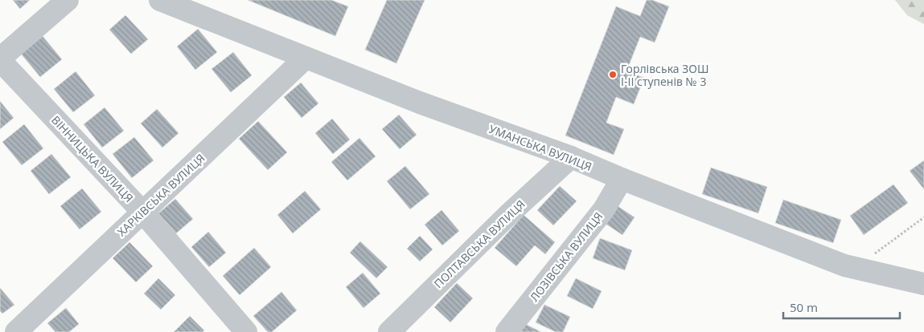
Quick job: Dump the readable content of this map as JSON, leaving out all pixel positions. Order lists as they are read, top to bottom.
{
  "streets": {
    "street": [
      "УМАНСЬКА ВУЛИЦЯ",
      "ВІННИЦЬКА ВУЛИЦЯ",
      "ХАРКІВСЬКА ВУЛИЦЯ",
      "ПОЛТАВСЬКА ВУЛИЦЯ",
      "ЛОЗІВСЬКА ВУЛИЦЯ"
    ]
  },
  "crossings": [
    ["УМАНСЬКА ВУЛИЦЯ", "ХАРКІВСЬКА ВУЛИЦЯ"],
    ["УМАНСЬКА ВУЛИЦЯ", "ПОЛТАВСЬКА ВУЛИЦЯ"],
    ["УМАНСЬКА ВУЛИЦЯ", "ЛОЗІВСЬКА ВУЛИЦЯ"],
    ["ВІННИЦЬКА ВУЛИЦЯ", "ХАРКІВСЬКА ВУЛИЦЯ"]
  ],
  "places": ["Горлівська ЗОШ І-ІІ ступенів № 3"],
  "scale_bar": "50 m"
}
